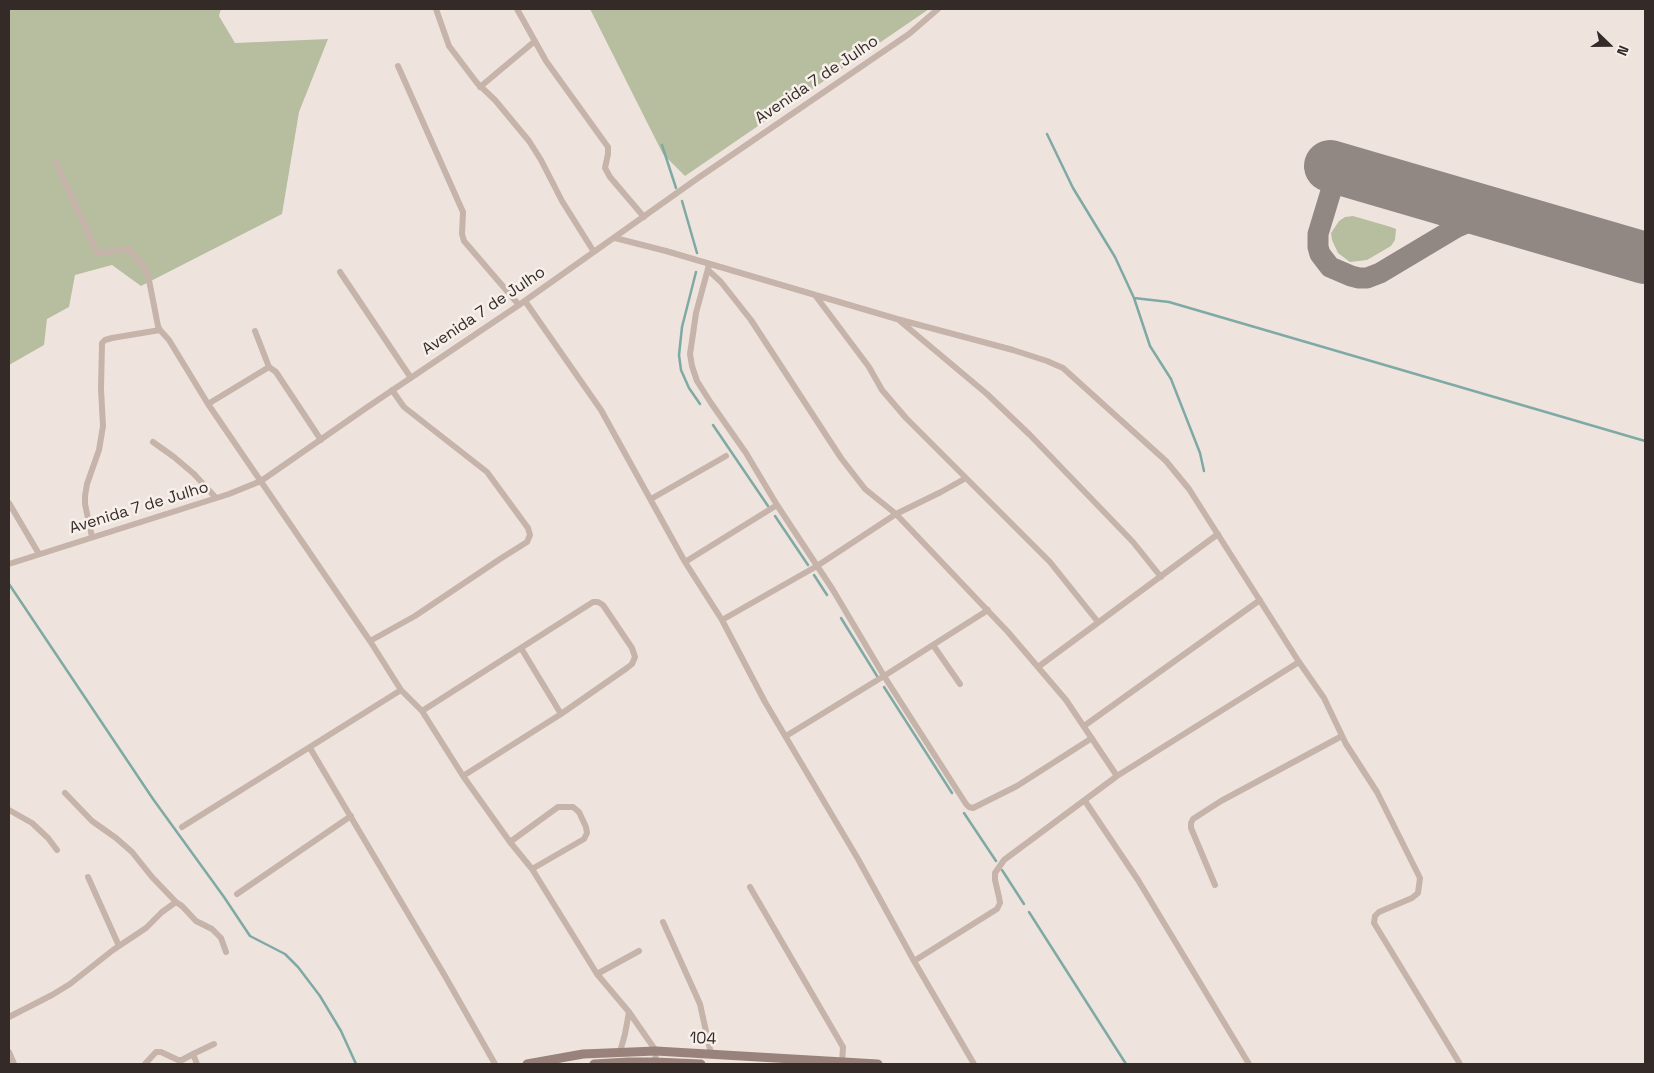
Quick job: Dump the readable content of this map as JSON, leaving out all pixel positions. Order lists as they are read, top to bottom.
{
  "streets": {
    "street": ["Avenida 7 de Julho", "104"]
  },
  "north": "right"
}
